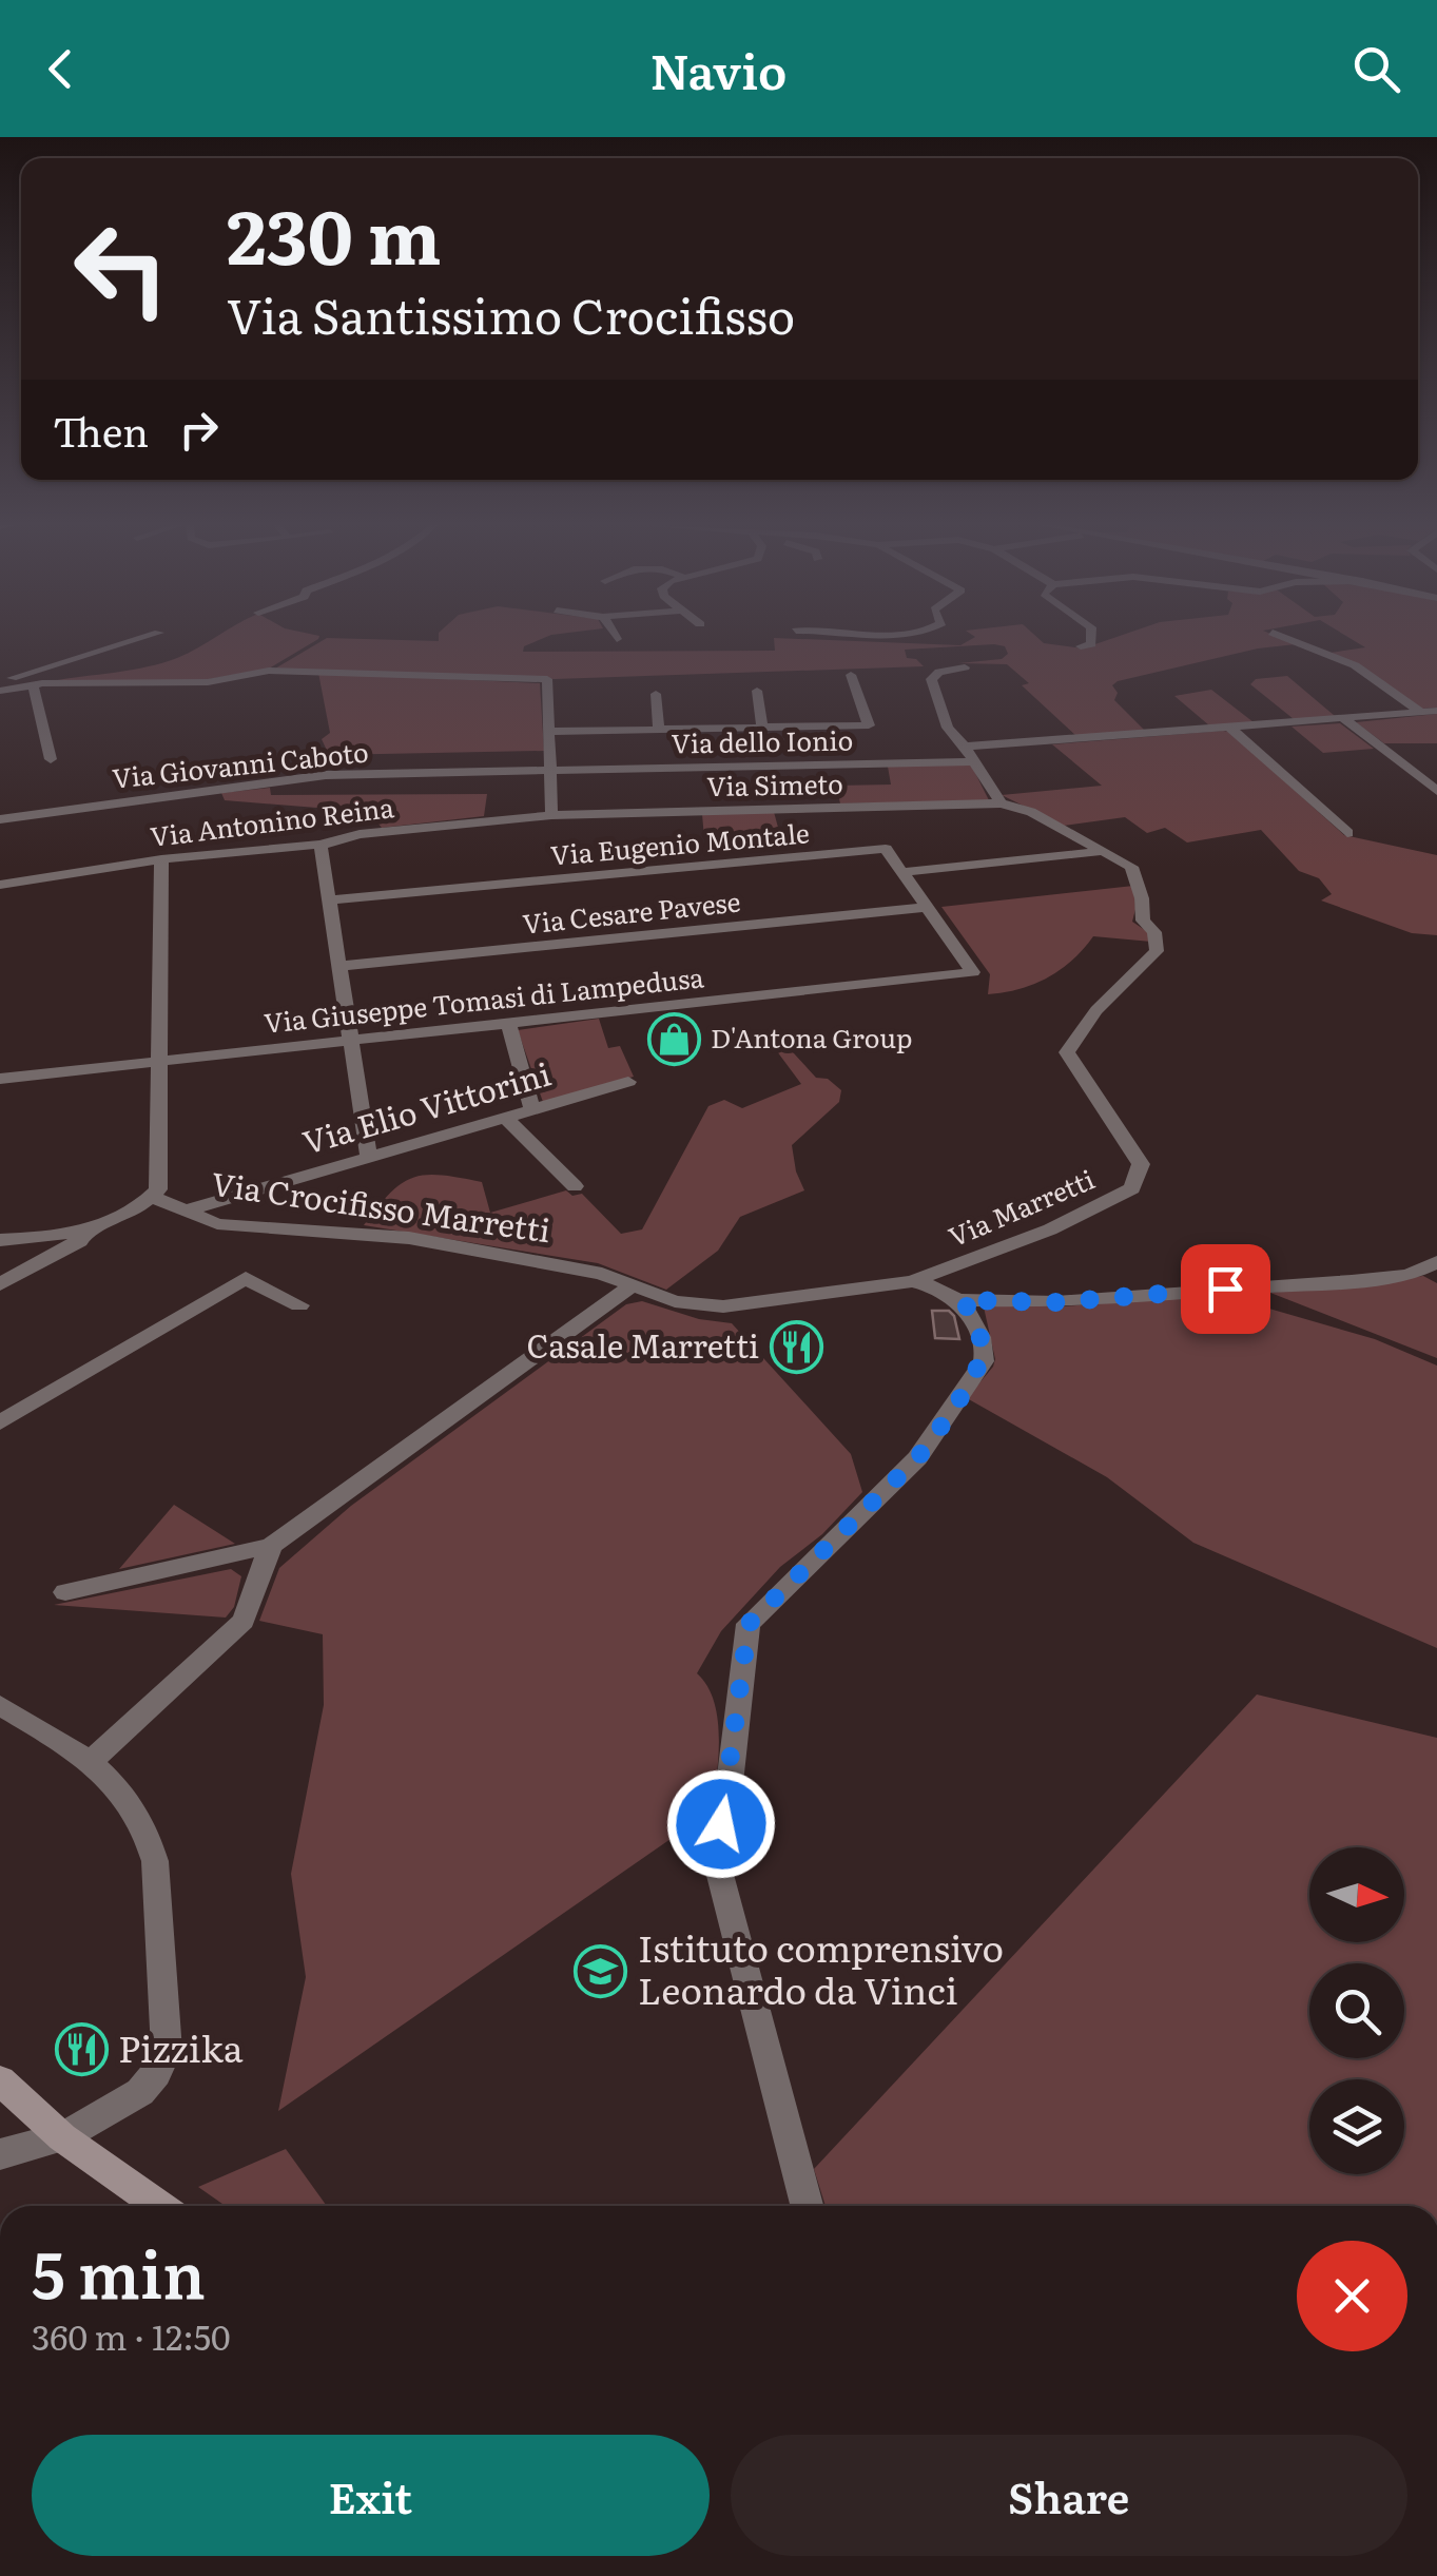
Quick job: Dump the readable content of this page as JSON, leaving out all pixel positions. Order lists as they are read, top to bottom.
{
  "streets": {
    "street": [
      "Via dello Ionio",
      "Via Giovanni Caboto",
      "Via Simeto",
      "Via Antonino Reina",
      "Via Eugenio Montale",
      "Via Cesare Pavese",
      "Via Giuseppe Tomasi di Lampedusa",
      "Via Elio Vittorini",
      "Via Crocifisso Marretti",
      "Via Marretti"
    ]
  },
  "crossings": [
    ["Via dello Ionio", "Via Giovanni Caboto"],
    ["Via Simeto", "Via Antonino Reina"],
    ["Via Simeto", "Via Marretti"],
    ["Via Eugenio Montale", "Via Cesare Pavese"],
    ["Via Eugenio Montale", "Via Giuseppe Tomasi di Lampedusa"],
    ["Via Elio Vittorini", "Via Crocifisso Marretti"],
    ["Via Crocifisso Marretti", "Via Marretti"]
  ],
  "places": {
    "shop": ["D'Antona Group"],
    "restaurant": ["Casale Marretti", "Pizzika"],
    "school or university": ["Istituto comprensivo Leonardo da Vinci"]
  },
  "north": "right",
  "page": {
    "header": "Navio",
    "turn": ["230 m", "Via Santissimo Crocifisso"],
    "then": "Then",
    "heading": ["5 min", "360 m · 12:50"],
    "buttons": ["Exit", "Share"]
  }
}
